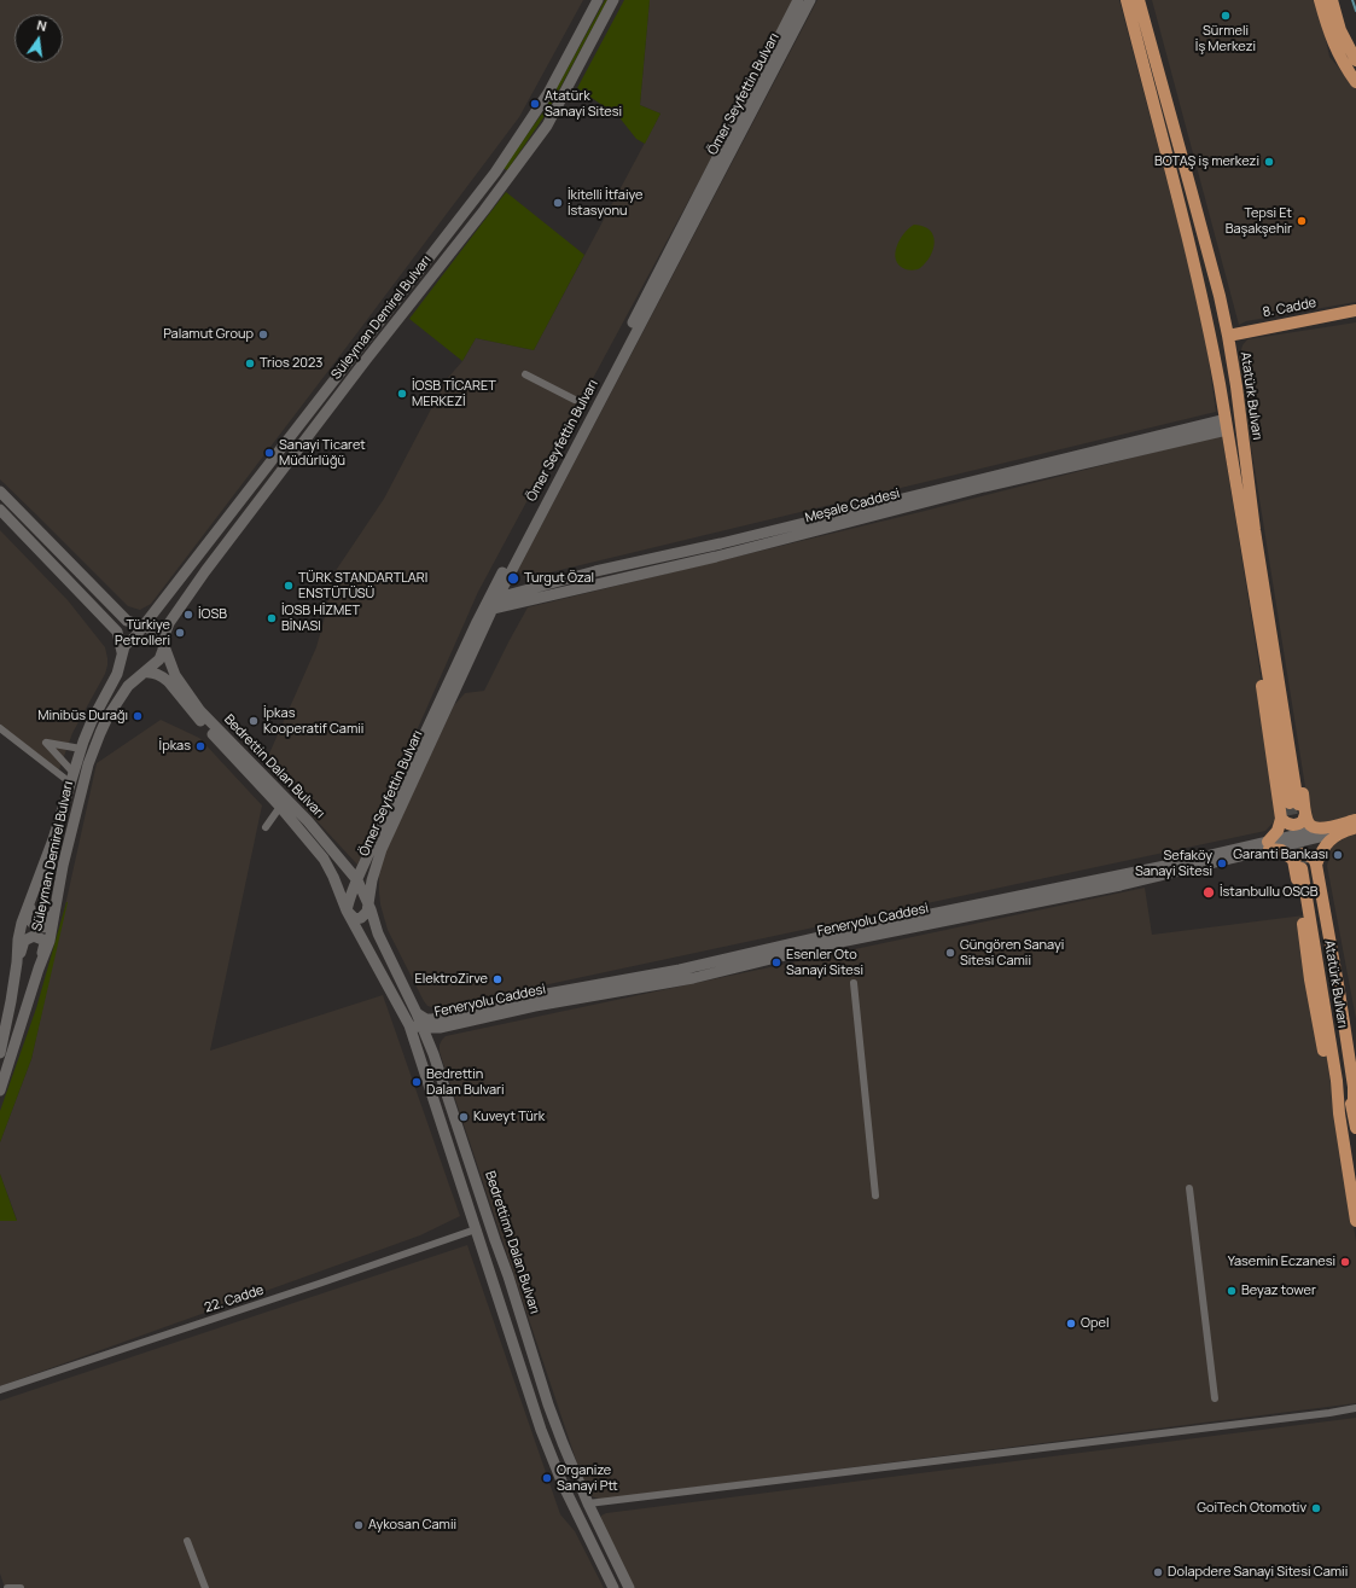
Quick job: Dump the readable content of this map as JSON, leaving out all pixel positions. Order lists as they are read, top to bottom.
{
  "streets": {
    "main road": [
      "Ömer Seyfettin Bulvarı",
      "8. Cadde",
      "Süleyman Demirel Bulvarı",
      "Atatürk Bulvarı",
      "Meşale Caddesi",
      "Bedrettin Dalan Bulvarı",
      "Feneryolu Caddesi",
      "Bedrettimn Dalan Bulvarı"
    ],
    "street": ["22. Cadde"]
  },
  "crossings": [
    ["Ömer Seyfettin Bulvarı", "Meşale Caddesi"],
    ["Ömer Seyfettin Bulvarı", "Bedrettin Dalan Bulvarı"],
    ["Ömer Seyfettin Bulvarı", "Bedrettimn Dalan Bulvarı"],
    ["8. Cadde", "Atatürk Bulvarı"],
    ["Süleyman Demirel Bulvarı", "Bedrettin Dalan Bulvarı"],
    ["Atatürk Bulvarı", "Meşale Caddesi"],
    ["Bedrettin Dalan Bulvarı", "Bedrettimn Dalan Bulvarı"],
    ["Feneryolu Caddesi", "Bedrettimn Dalan Bulvarı"]
  ],
  "places": [
    "Sürmeli İş Merkezi",
    "Atatürk Sanayi Sitesi",
    "BOTAŞ iş merkezi",
    "İkitelli İtfaiye İstasyonu",
    "Tepsi Et Başakşehir",
    "Palamut Group",
    "Trios 2023",
    "İOSB TİCARET MERKEZİ",
    "Sanayi Ticaret Müdürlüğü",
    "Turgut Özal",
    "TÜRK STANDARTLARI ENSTÜTÜSÜ",
    "İOSB",
    "İOSB HİZMET BİNASI",
    "Türkiye Petrolleri",
    "Minibüs Durağı",
    "İpkas Kooperatif Camii",
    "İpkas",
    "Garanti Bankası",
    "Sefaköy Sanayi Sitesi",
    "İstanbullu OSGB",
    "Güngören Sanayi Sitesi Camii",
    "Esenler Oto Sanayi Sitesi",
    "ElektroZirve",
    "Bedrettin Dalan Bulvari",
    "Kuveyt Türk",
    "Yasemin Eczanesi",
    "Beyaz tower",
    "Opel",
    "Organize Sanayi Ptt",
    "GoiTech Otomotiv",
    "Aykosan Camii",
    "Dolapdere Sanayi Sitesi Camii"
  ],
  "north": "top"
}
